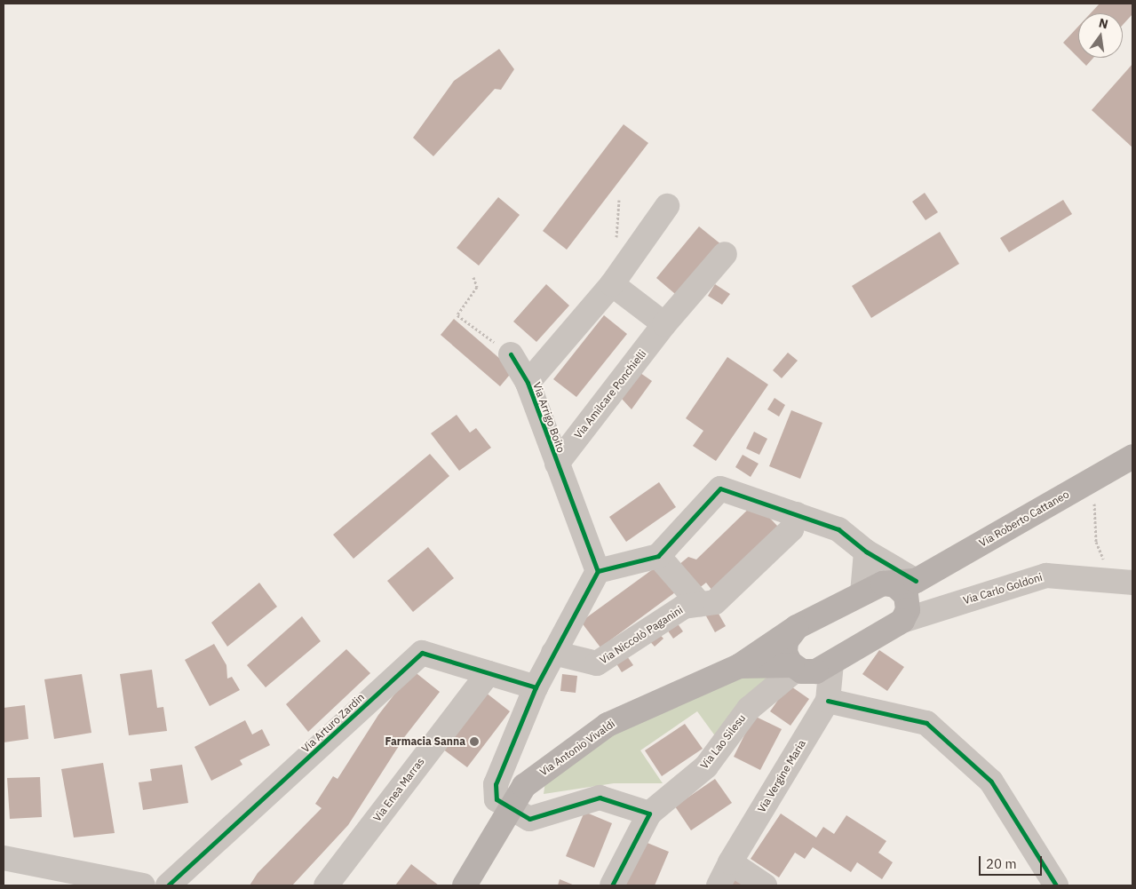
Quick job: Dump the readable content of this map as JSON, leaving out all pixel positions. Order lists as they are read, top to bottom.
{
  "streets": {
    "main road": ["Via Roberto Cattaneo", "Via Antonio Vivaldi"],
    "street": [
      "Via Amilcare Ponchielli",
      "Via Arrigo Boito",
      "Via Carlo Goldoni",
      "Via Niccolò Paganini",
      "Via Arturo Zardin",
      "Via Lao Silesu",
      "Via Vergine Maria",
      "Via Enea Marras"
    ]
  },
  "crossings": [
    ["Via Amilcare Ponchielli", "Via Arrigo Boito"],
    ["Via Roberto Cattaneo", "Via Carlo Goldoni"],
    ["Via Roberto Cattaneo", "Via Antonio Vivaldi"],
    ["Via Roberto Cattaneo", "Via Vergine Maria"],
    ["Via Arturo Zardin", "Via Enea Marras"],
    ["Via Lao Silesu", "Via Antonio Vivaldi"],
    ["Via Antonio Vivaldi", "Via Vergine Maria"]
  ],
  "places": ["Farmacia Sanna"],
  "scale_bar": "20 m",
  "north": "top"
}
